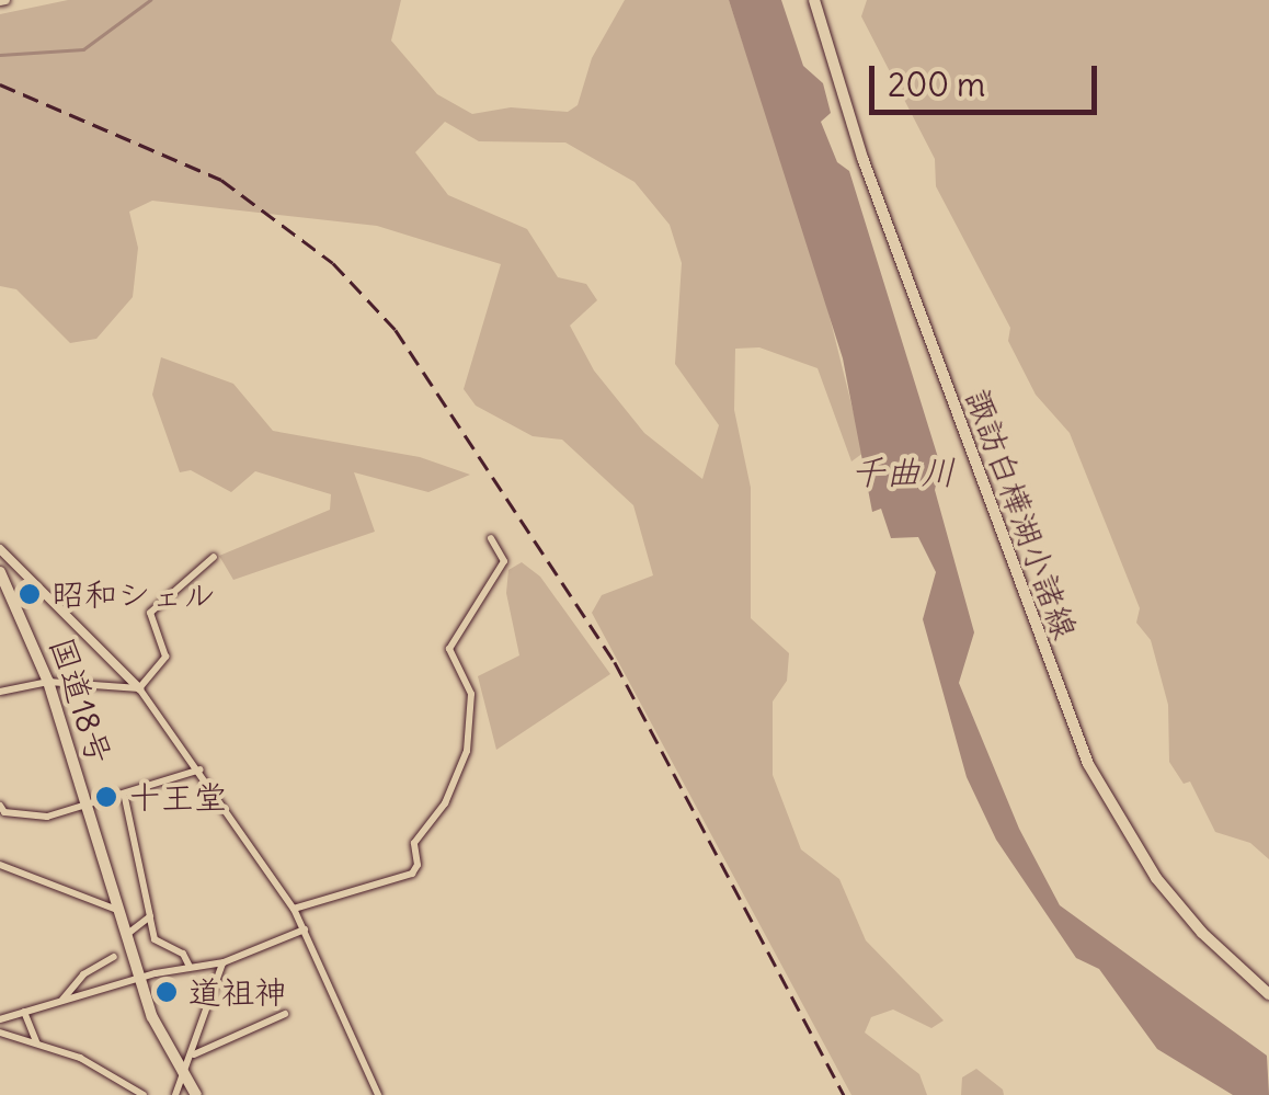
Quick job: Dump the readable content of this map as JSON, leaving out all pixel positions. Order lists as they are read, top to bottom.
{
  "streets": {
    "main road": ["諏訪白樺湖小諸線", "国道18号"]
  },
  "water": ["千曲川"],
  "places": ["昭和シェル", "十王堂", "道祖神"],
  "scale_bar": "200 m"
}
